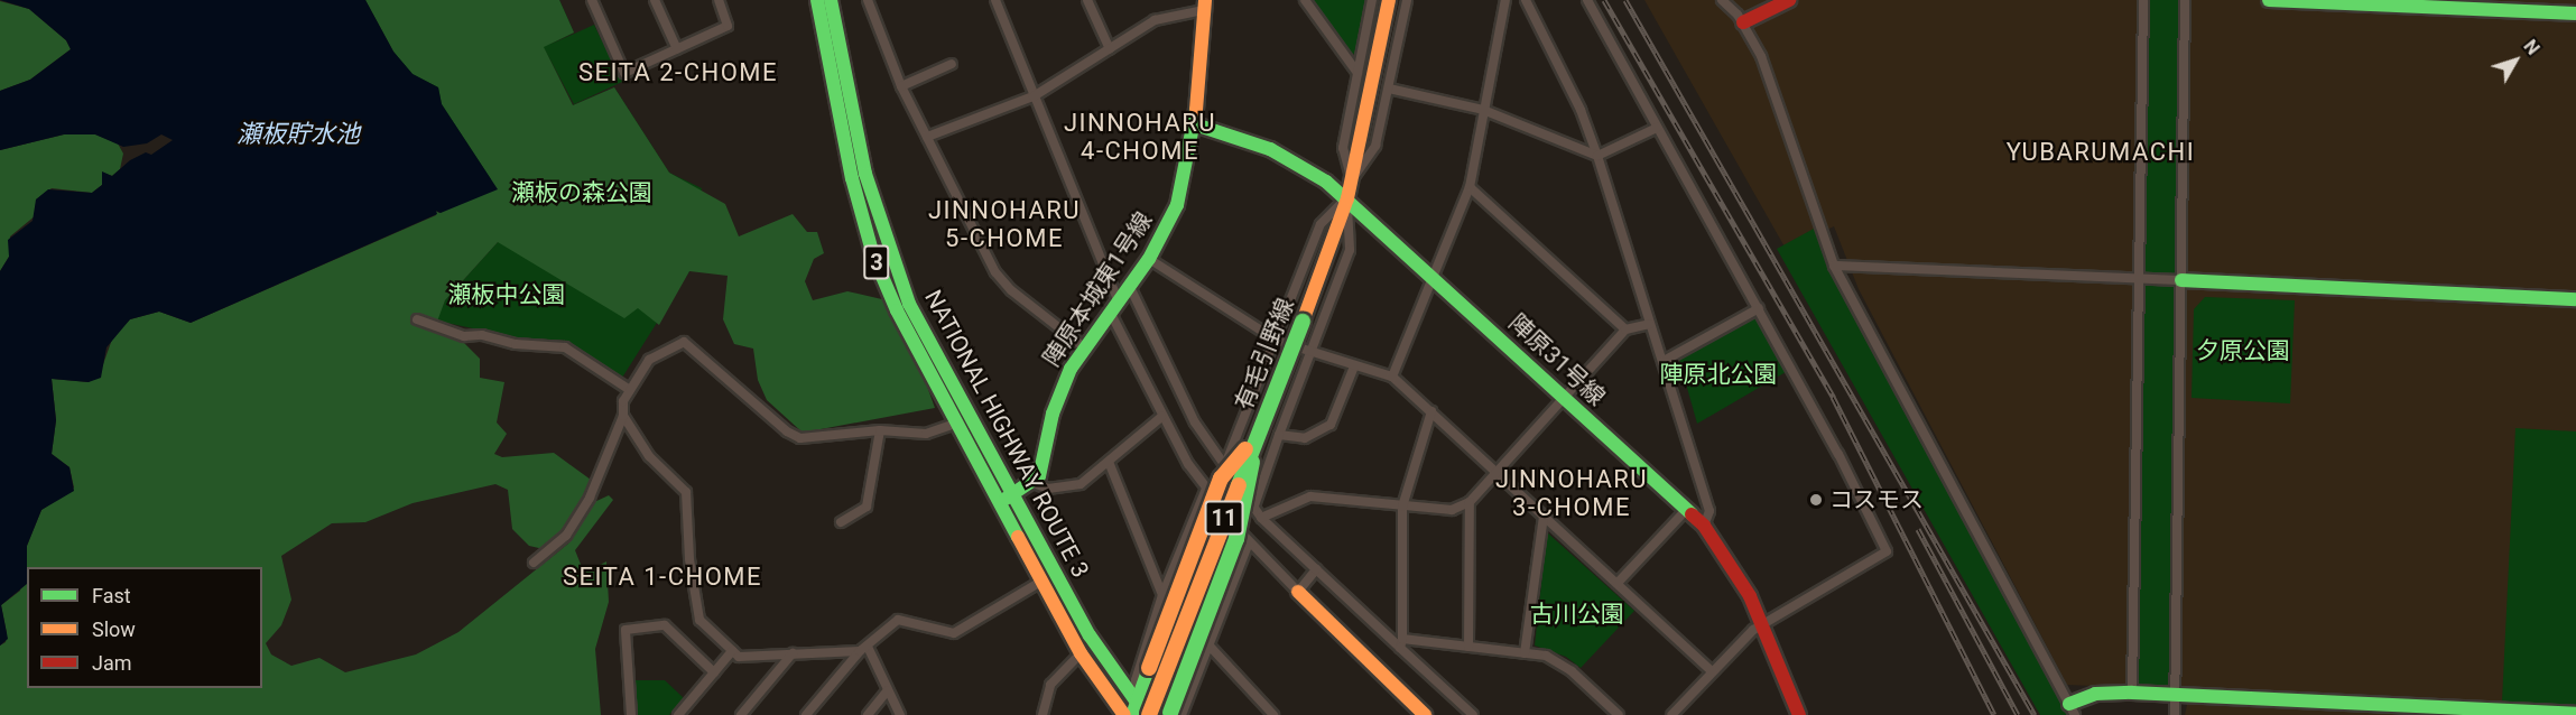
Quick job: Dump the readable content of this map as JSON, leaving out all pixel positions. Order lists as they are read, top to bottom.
{
  "streets": {
    "main road": [
      "3",
      "陣原本城東1号線",
      "有毛引野線",
      "陣原31号線",
      "NATIONAL HIGHWAY ROUTE 3",
      "11"
    ]
  },
  "crossings": [
    ["陣原本城東1号線", "陣原31号線"],
    ["有毛引野線", "陣原31号線"],
    ["有毛引野線", "NATIONAL HIGHWAY ROUTE 3"]
  ],
  "districts": [
    "SEITA 2-CHOME",
    "JINNOHARU 4-CHOME",
    "YUBARUMACHI",
    "JINNOHARU 5-CHOME",
    "JINNOHARU 3-CHOME",
    "SEITA 1-CHOME"
  ],
  "water": ["瀬板貯水池"],
  "parks": [
    "瀬板の森公園",
    "瀬板中公園",
    "夕原公園",
    "陣原北公園",
    "古川公園"
  ],
  "places": ["コスモス"],
  "legend": ["Fast", "Slow", "Jam"],
  "north": "top right"
}
